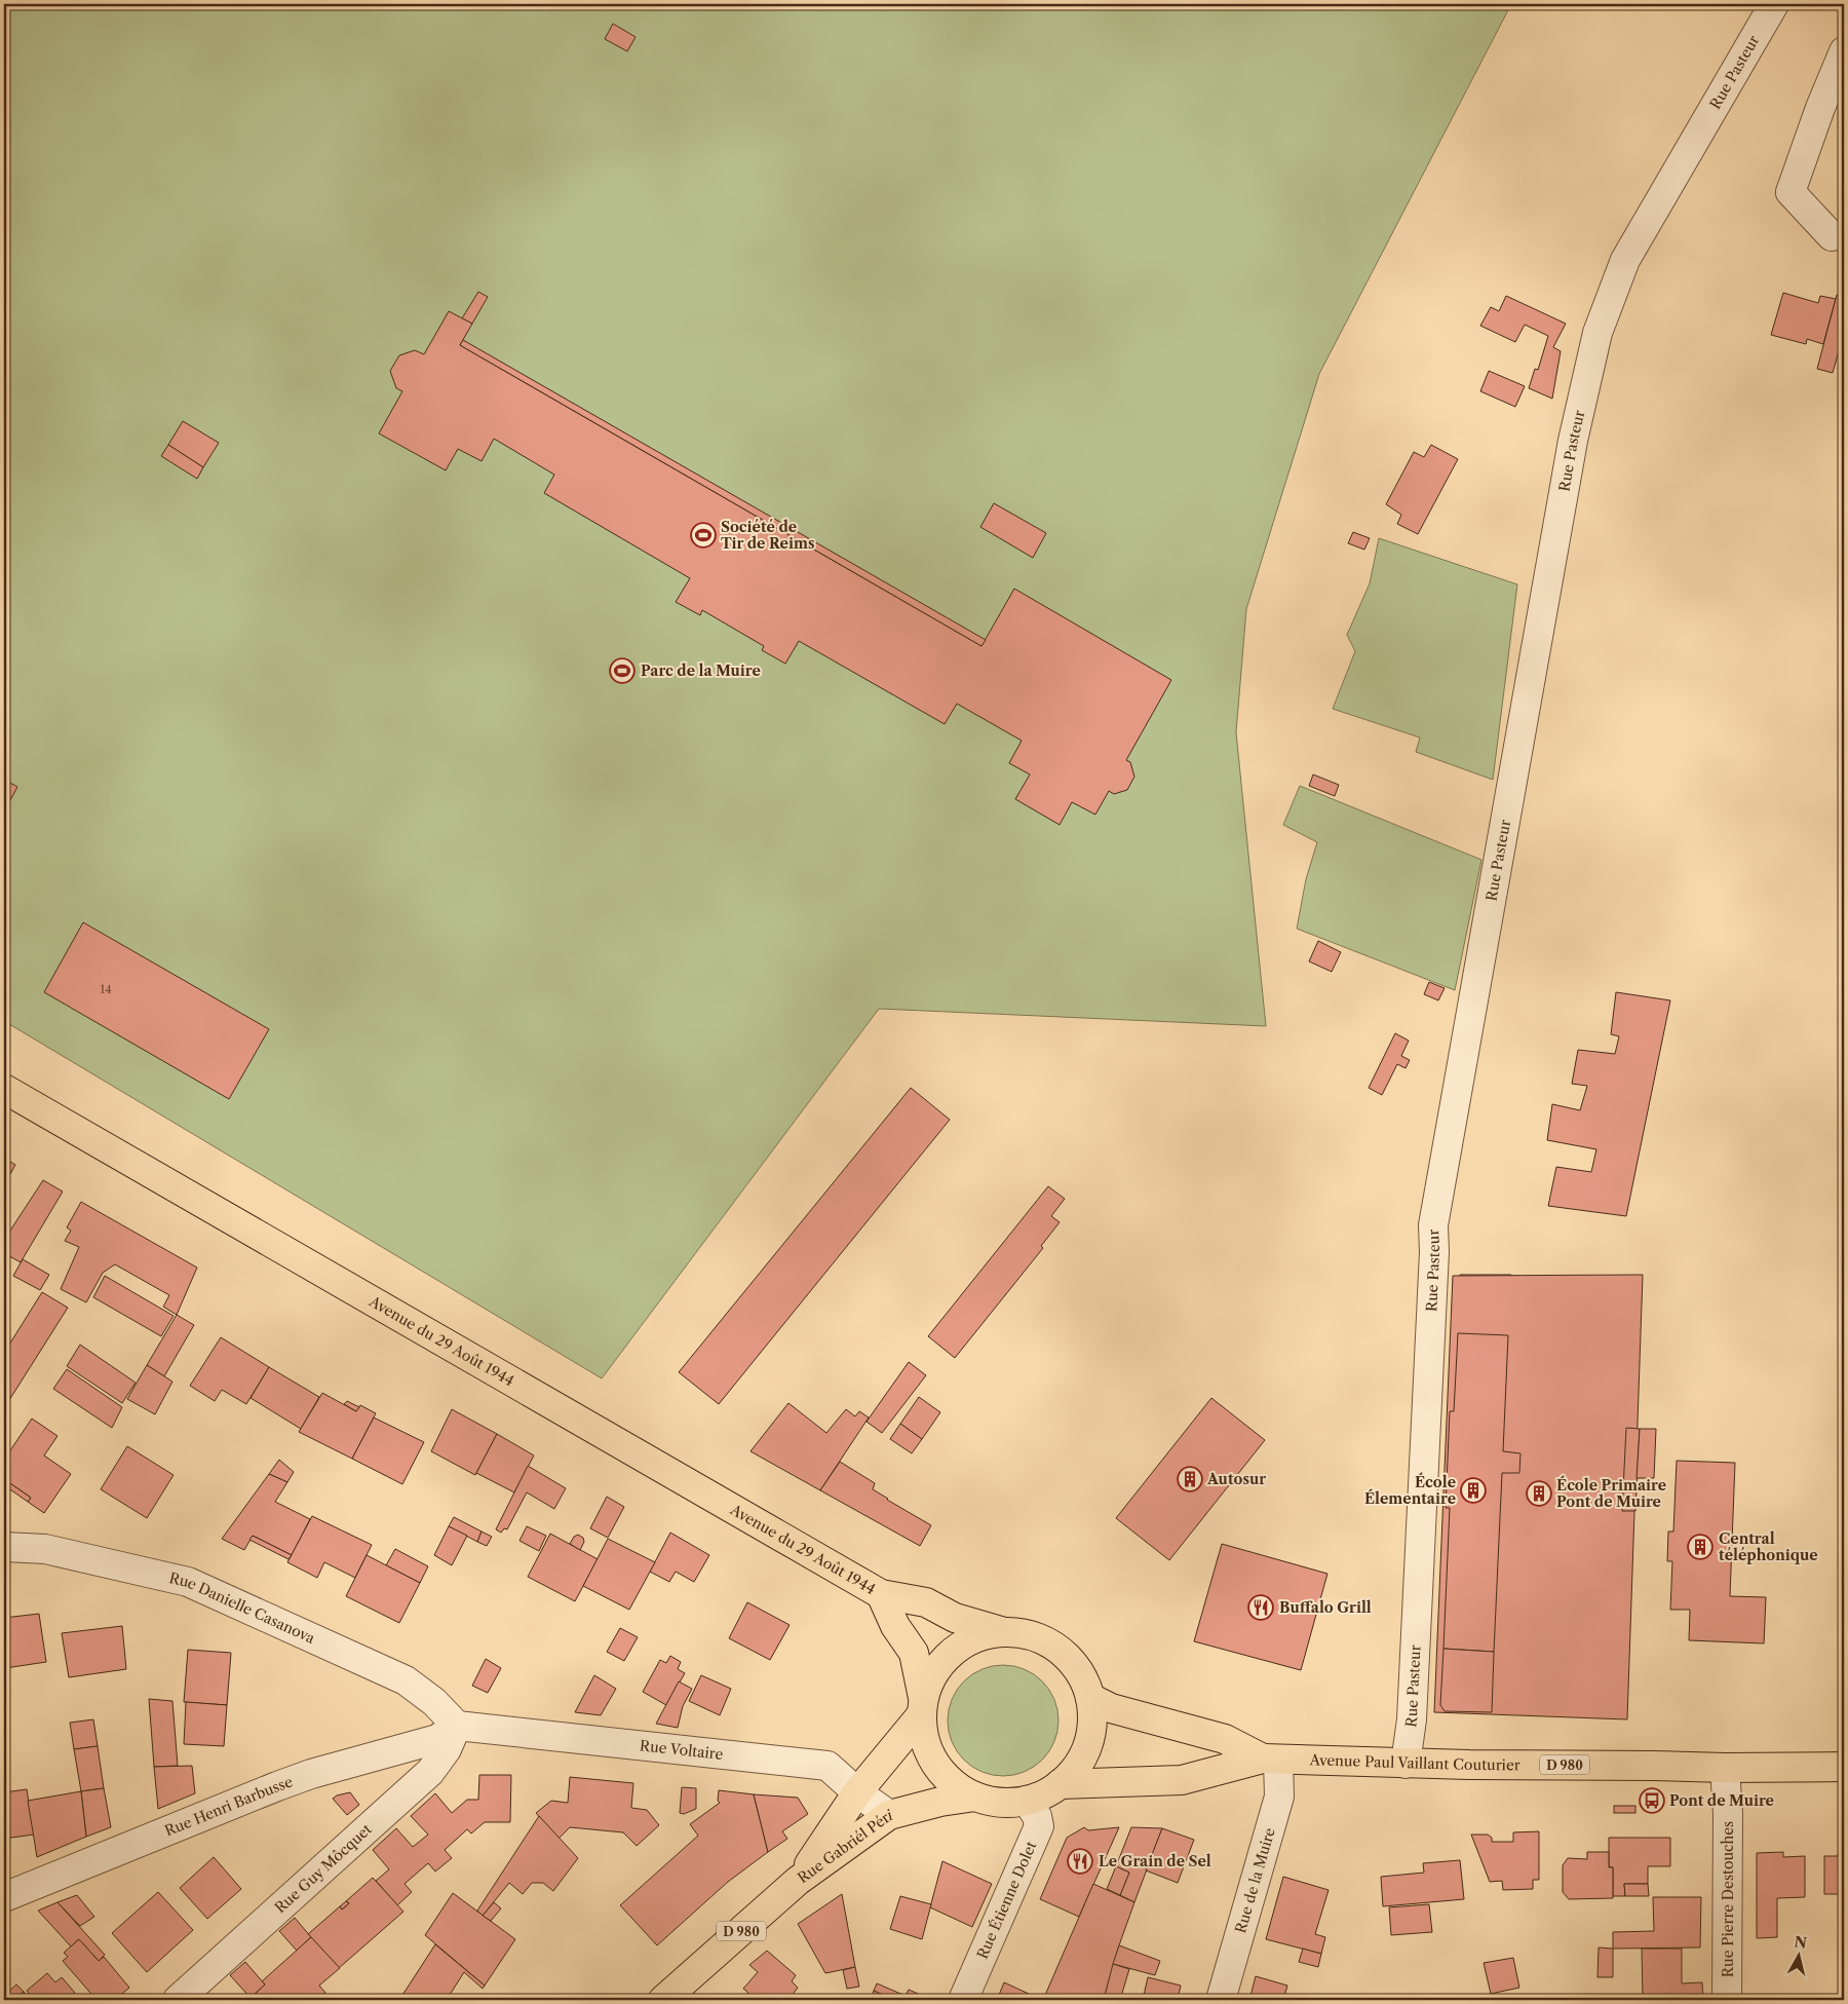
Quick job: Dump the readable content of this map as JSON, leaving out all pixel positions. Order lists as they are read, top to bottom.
{
  "streets": {
    "main road": [
      "Avenue du 29 Août 1944",
      "Avenue Paul Vaillant Couturier",
      "D 980",
      "Rue Gabriél Péri"
    ],
    "street": [
      "Rue Pasteur",
      "Rue Danielle Casanova",
      "Rue Voltaire",
      "Rue Henri Barbusse",
      "Rue Guy Môcquet",
      "Rue de la Muire",
      "Rue Pierre Destouches",
      "Rue Étienne Dolet"
    ]
  },
  "crossings": [
    ["Rue Pasteur", "Avenue Paul Vaillant Couturier"],
    ["Avenue du 29 Août 1944", "Avenue Paul Vaillant Couturier"],
    ["Avenue du 29 Août 1944", "Rue Gabriél Péri"],
    ["Avenue du 29 Août 1944", "Rue Étienne Dolet"],
    ["Rue Danielle Casanova", "Rue Voltaire"],
    ["Rue Danielle Casanova", "Rue Henri Barbusse"],
    ["Rue Danielle Casanova", "Rue Guy Môcquet"],
    ["Rue Voltaire", "Rue Henri Barbusse"],
    ["Rue Voltaire", "Rue Gabriél Péri"],
    ["Rue Voltaire", "Rue Guy Môcquet"],
    ["Avenue Paul Vaillant Couturier", "Rue Gabriél Péri"],
    ["Avenue Paul Vaillant Couturier", "Rue de la Muire"],
    ["Avenue Paul Vaillant Couturier", "Rue Pierre Destouches"],
    ["Avenue Paul Vaillant Couturier", "Rue Étienne Dolet"],
    ["D 980", "Rue Gabriél Péri"],
    ["Rue Henri Barbusse", "Rue Guy Môcquet"],
    ["Rue Gabriél Péri", "Rue Étienne Dolet"]
  ],
  "places": {
    "sports": ["Société de Tir de Reims", "Parc de la Muire"],
    "building": [
      "Autosur",
      "École Élementaire",
      "École Primaire Pont de Muire",
      "Central téléphonique"
    ],
    "restaurant": ["Buffalo Grill", "Le Grain de Sel"],
    "bus stop": ["Pont de Muire"]
  },
  "house_numbers": ["14"],
  "north": "top"
}
